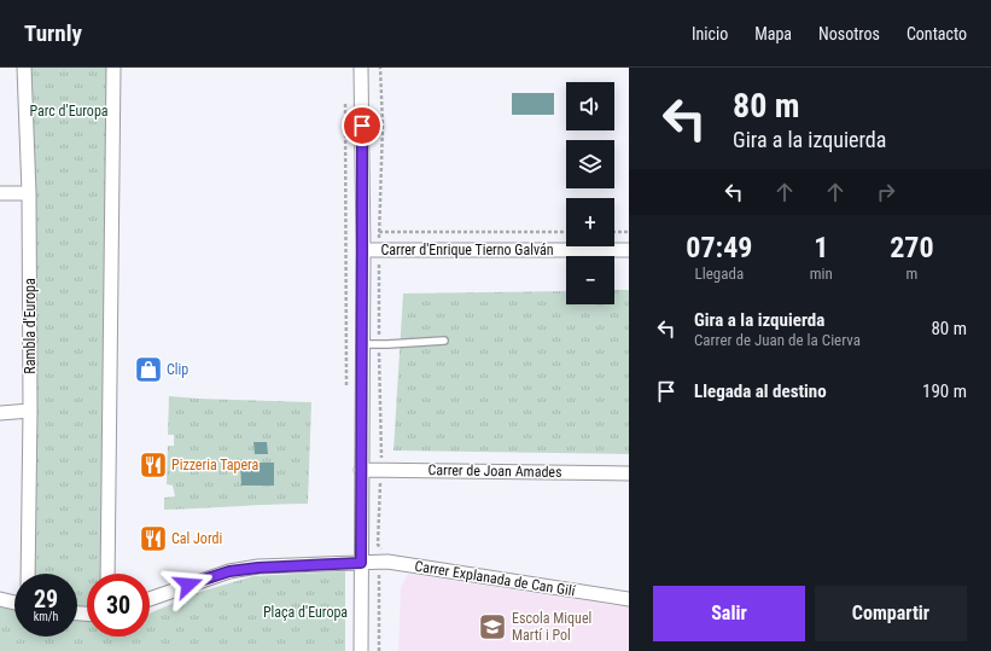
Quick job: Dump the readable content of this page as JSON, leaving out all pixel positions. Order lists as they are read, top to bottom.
{
  "streets": {
    "street": [
      "Carrer d'Enrique Tierno Galván",
      "Rambla d'Europa",
      "Carrer de Joan Amades",
      "Carrer Explanada de Can Gilí"
    ]
  },
  "parks": ["Parc d'Europa", "Plaça d'Europa"],
  "places": {
    "shop": ["Clip"],
    "restaurant": ["Pizzeria Tapera", "Cal Jordi"],
    "school or university": ["Escola Miquel Martí i Pol"]
  },
  "page": {
    "header": "Turnly",
    "nav": [
      "Inicio",
      "Mapa",
      "Nosotros",
      "Contacto"
    ],
    "turn": ["80 m", "Gira a la izquierda"],
    "map_buttons": ["+", "−"],
    "eta": [
      "07:49",
      "Llegada",
      "1",
      "min",
      "270",
      "m"
    ],
    "list": [
      {
        "name": "Gira a la izquierda",
        "note": "Carrer de Juan de la Cierva",
        "value": "80 m"
      },
      {
        "name": "Llegada al destino",
        "value": "190 m"
      }
    ],
    "speed": "29 km/h",
    "limit": "30",
    "buttons": ["Salir", "Compartir"]
  }
}
